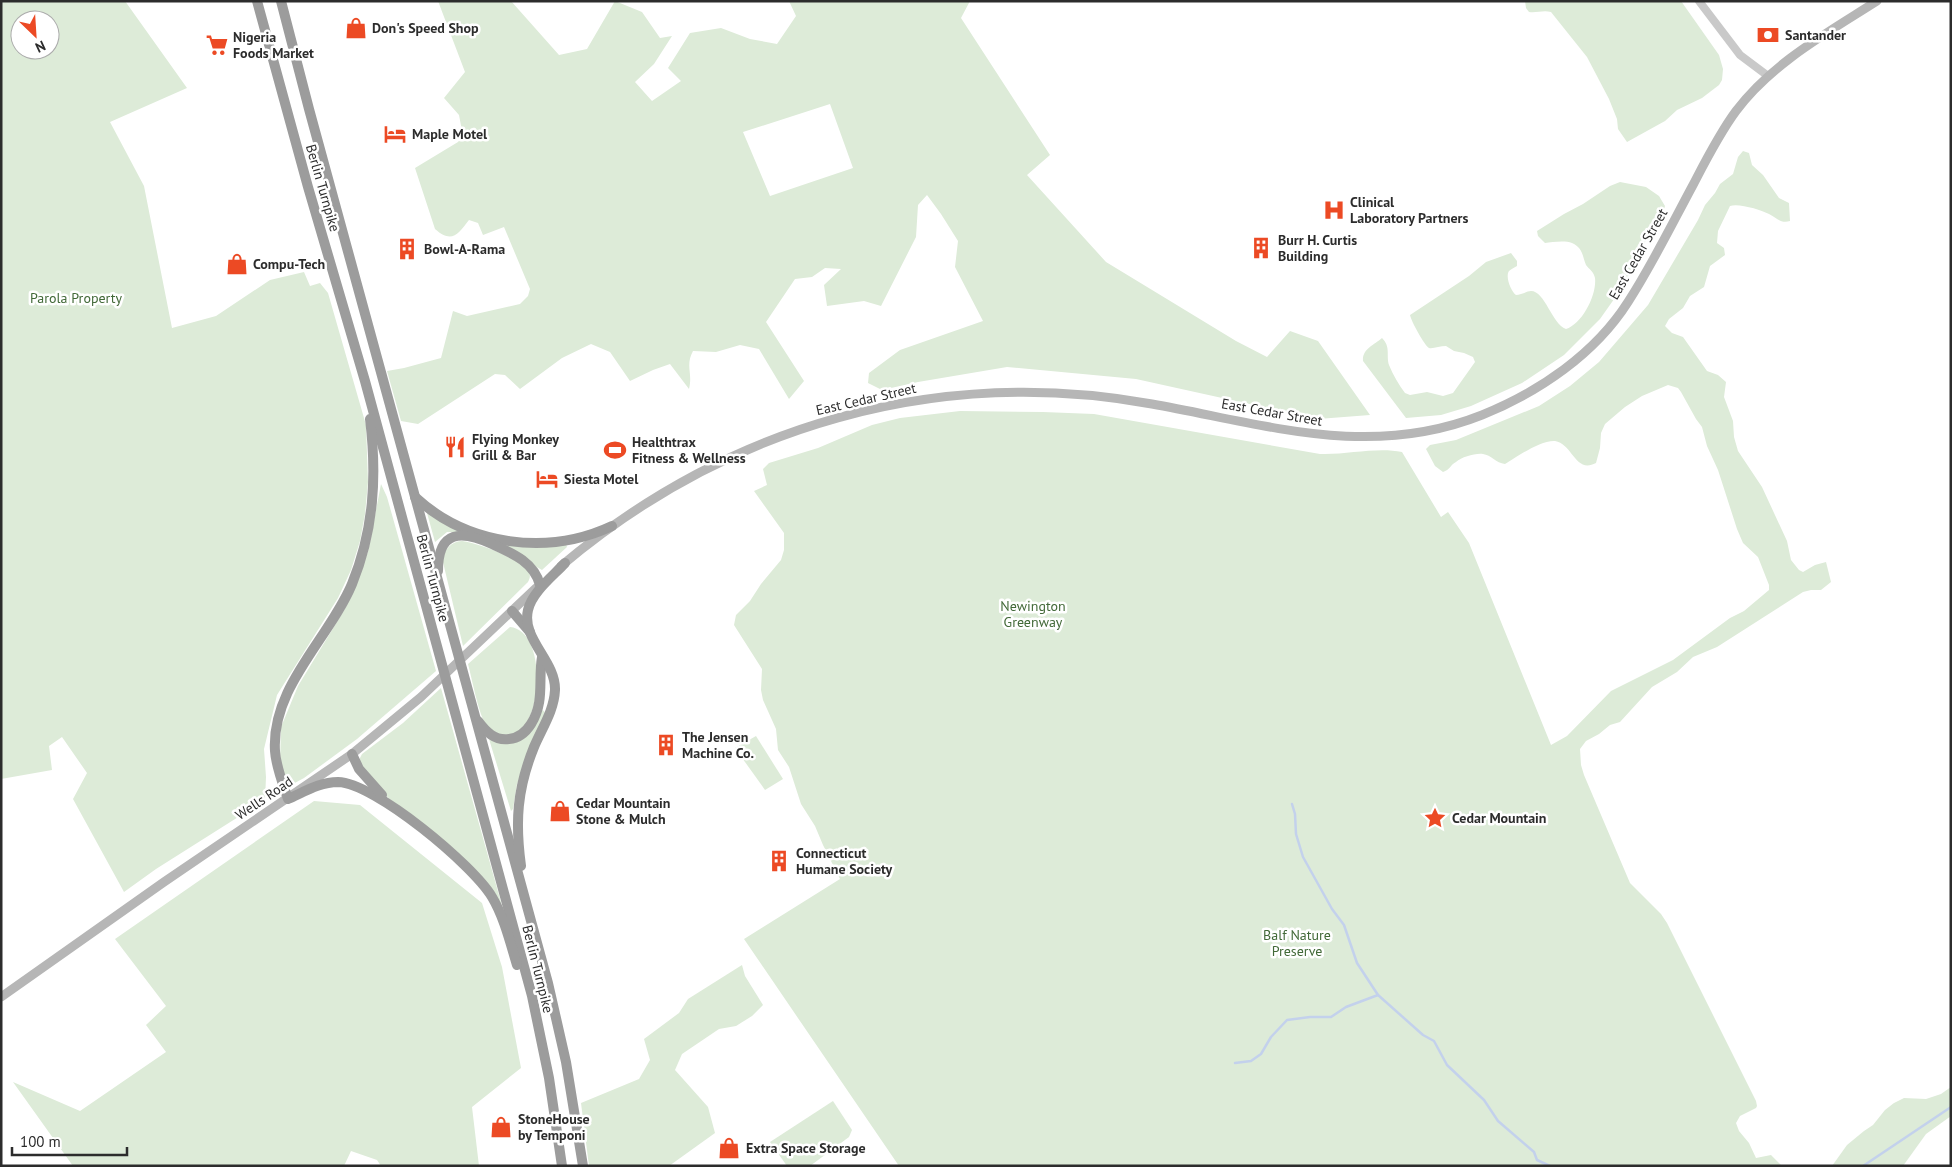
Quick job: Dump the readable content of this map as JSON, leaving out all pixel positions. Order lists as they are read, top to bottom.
{
  "streets": {
    "highway": ["Berlin Turnpike"],
    "main road": ["East Cedar Street", "Wells Road"]
  },
  "crossings": [
    ["East Cedar Street", "Wells Road"]
  ],
  "parks": ["Parola Property", "Newington Greenway", "Balf Nature Preserve"],
  "places": {
    "shop": [
      "Don's Speed Shop",
      "Compu-Tech",
      "Cedar Mountain Stone & Mulch",
      "StoneHouse by Temponi",
      "Extra Space Storage"
    ],
    "bank": ["Santander"],
    "supermarket": ["Nigeria Foods Market"],
    "hotel": ["Maple Motel", "Siesta Motel"],
    "hospital": ["Clinical Laboratory Partners"],
    "building": [
      "Burr H. Curtis Building",
      "Bowl-A-Rama",
      "The Jensen Machine Co.",
      "Connecticut Humane Society"
    ],
    "restaurant": ["Flying Monkey Grill & Bar"],
    "sports": ["Healthtrax Fitness & Wellness"],
    "place": ["Cedar Mountain"]
  },
  "scale_bar": "100 m",
  "north": "bottom right"
}
